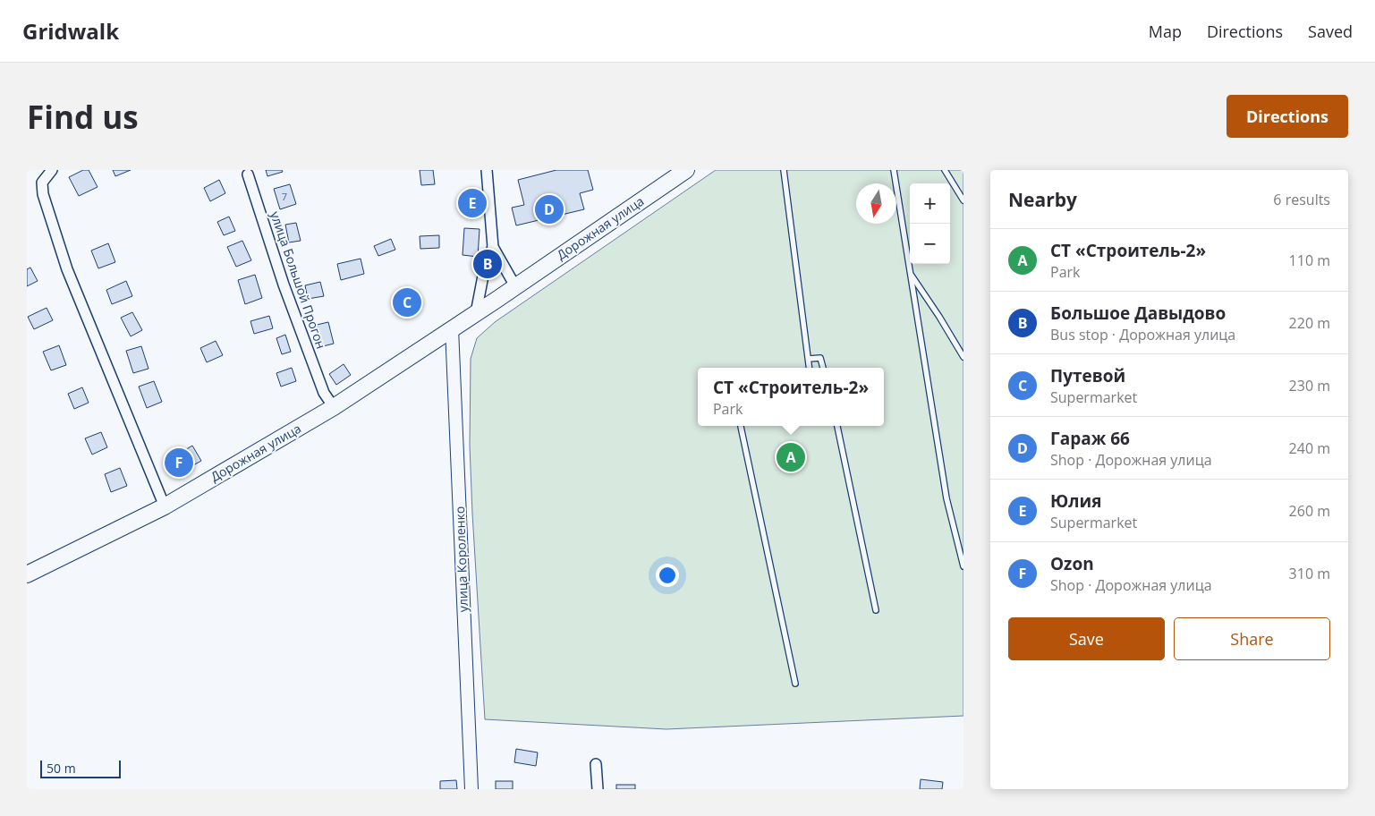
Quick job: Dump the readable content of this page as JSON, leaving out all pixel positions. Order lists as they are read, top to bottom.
{
  "streets": {
    "main road": ["Дорожная улица"],
    "street": ["улица Большой Прогон", "улица Короленко"]
  },
  "crossings": [
    ["Дорожная улица", "улица Большой Прогон"],
    ["Дорожная улица", "улица Короленко"]
  ],
  "house_numbers": ["7"],
  "scale_bar": "50 m",
  "north": "bottom",
  "page": {
    "header": "Gridwalk",
    "nav": ["Map", "Directions", "Saved"],
    "buttons": [
      "Directions",
      ["Save", "Share"]
    ],
    "title": "Find us",
    "heading": ["Nearby", "6 results"],
    "map_buttons": ["+", "−"],
    "pins": [
      "E",
      "D",
      "B",
      "C",
      "A",
      "F"
    ],
    "list": [
      {
        "mark": "A",
        "name": "СТ «Строитель-2»",
        "note": "Park",
        "value": "110 m"
      },
      {
        "mark": "B",
        "name": "Большое Давыдово",
        "note": "Bus stop · Дорожная улица",
        "value": "220 m"
      },
      {
        "mark": "C",
        "name": "Путевой",
        "note": "Supermarket",
        "value": "230 m"
      },
      {
        "mark": "D",
        "name": "Гараж 66",
        "note": "Shop · Дорожная улица",
        "value": "240 m"
      },
      {
        "mark": "E",
        "name": "Юлия",
        "note": "Supermarket",
        "value": "260 m"
      },
      {
        "mark": "F",
        "name": "Ozon",
        "note": "Shop · Дорожная улица",
        "value": "310 m"
      }
    ],
    "popup": ["СТ «Строитель-2»", "Park"],
    "scale": "50 m"
  }
}
